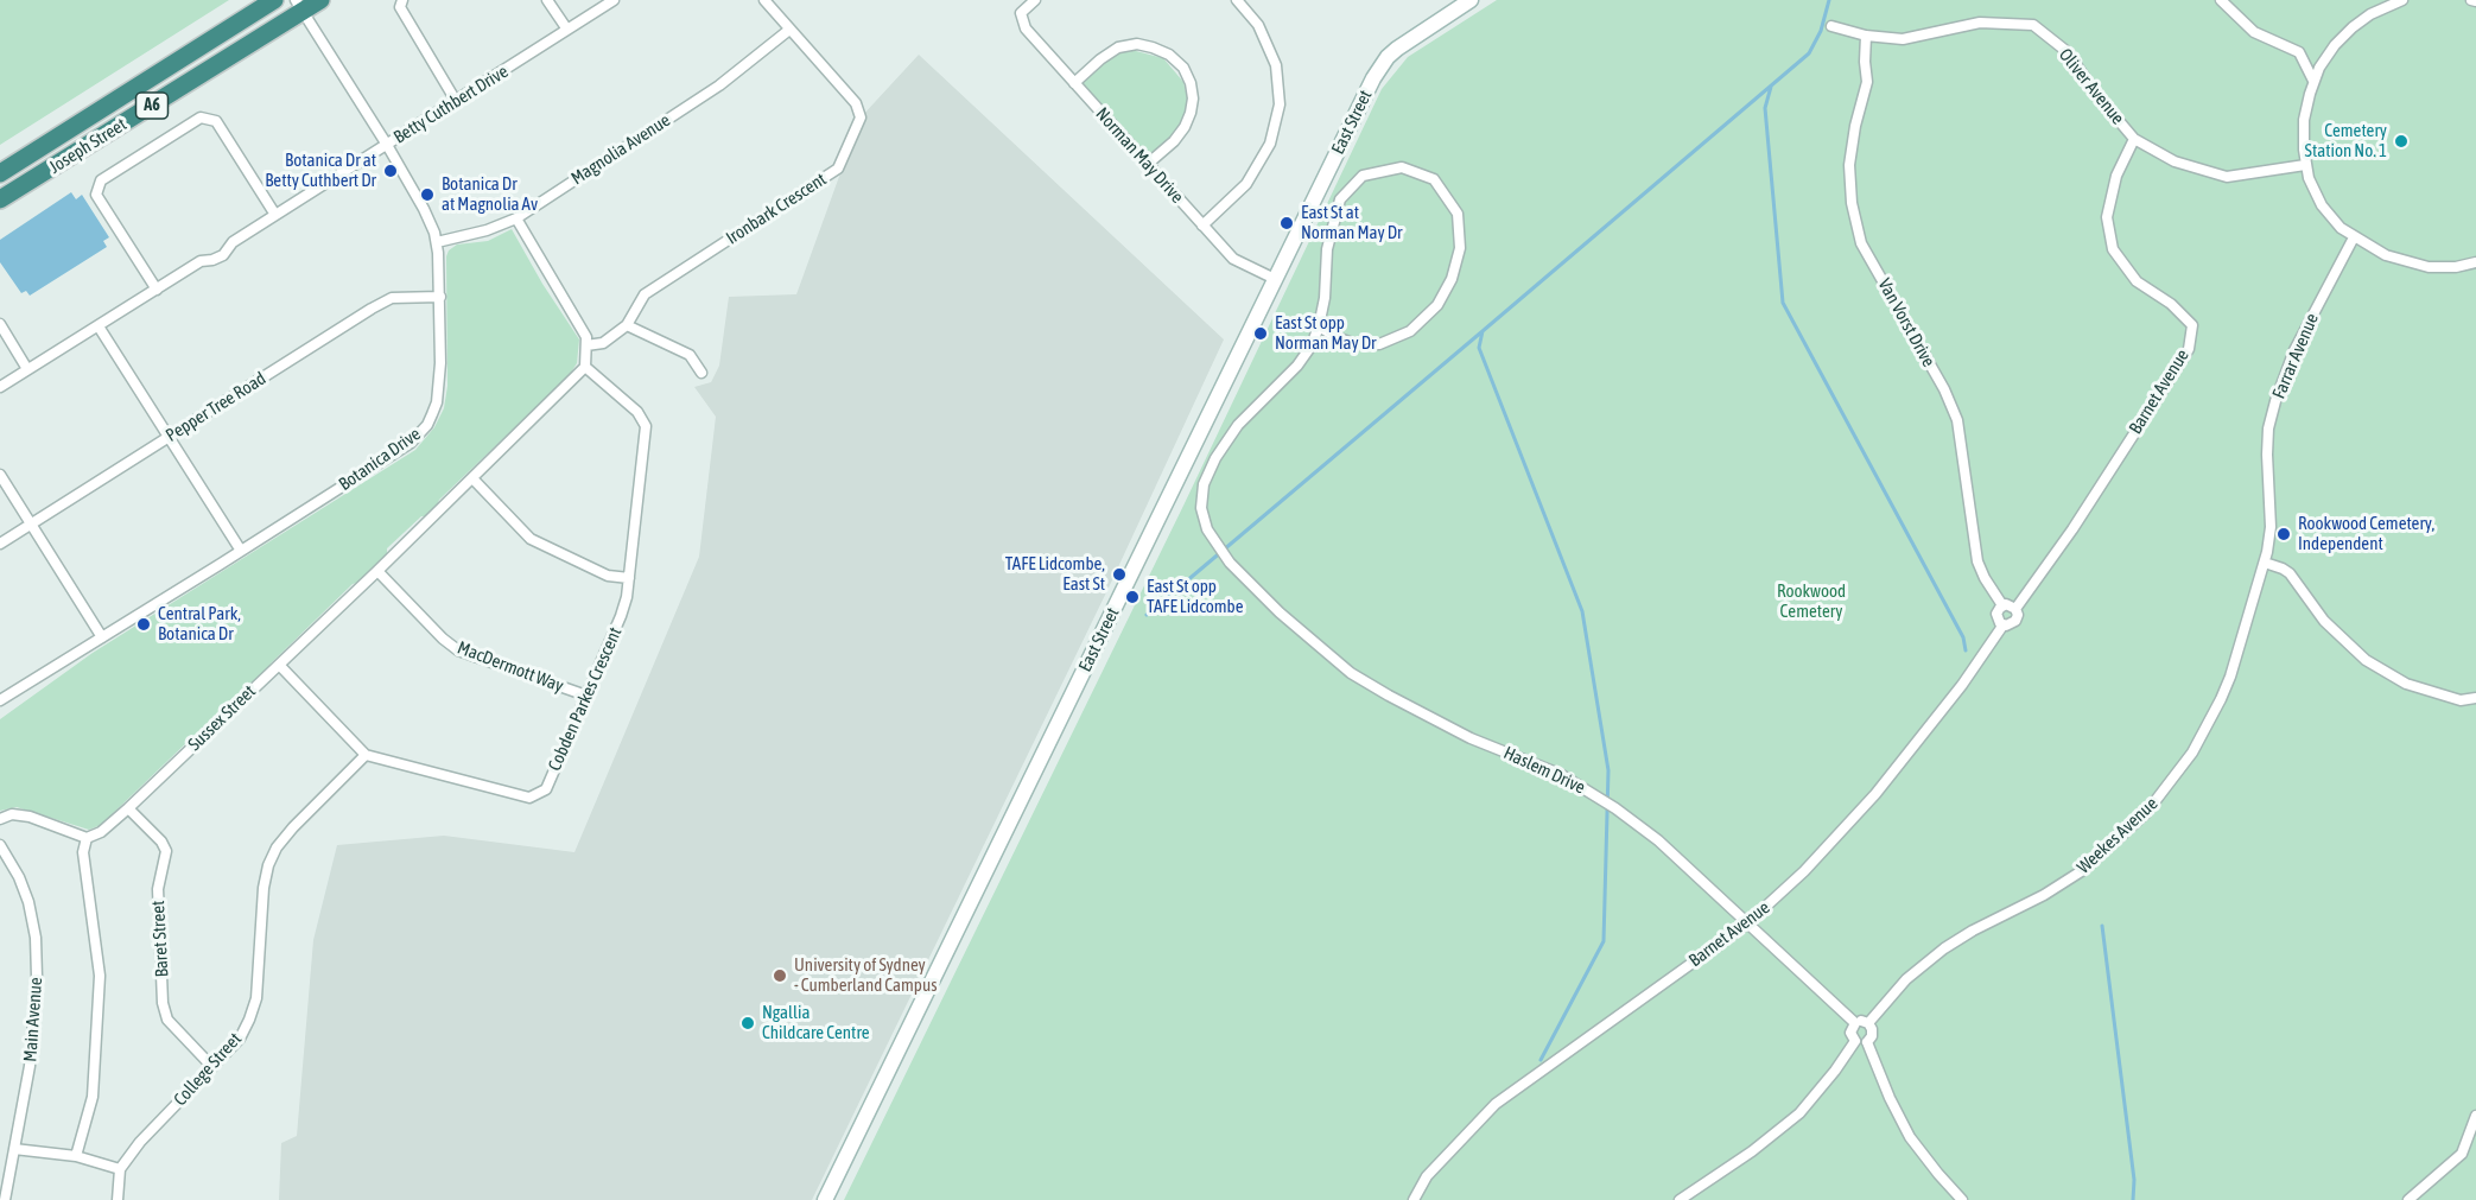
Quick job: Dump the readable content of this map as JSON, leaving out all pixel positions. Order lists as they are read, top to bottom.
{
  "streets": {
    "highway": ["A6", "Joseph Street"],
    "main road": ["East Street"],
    "street": [
      "Oliver Avenue",
      "Betty Cuthbert Drive",
      "Magnolia Avenue",
      "Norman May Drive",
      "Ironbark Crescent",
      "Van Vorst Drive",
      "Farrar Avenue",
      "Barnet Avenue",
      "Pepper Tree Road",
      "Botanica Drive",
      "MacDermott Way",
      "Cobden Parkes Crescent",
      "Sussex Street",
      "Haslem Drive",
      "Weekes Avenue",
      "Baret Street",
      "Main Avenue",
      "College Street"
    ]
  },
  "crossings": [
    ["Oliver Avenue", "Van Vorst Drive"],
    ["Oliver Avenue", "Barnet Avenue"],
    ["Betty Cuthbert Drive", "Botanica Drive"],
    ["East Street", "Norman May Drive"],
    ["Joseph Street", "Botanica Drive"],
    ["Magnolia Avenue", "Ironbark Crescent"],
    ["Magnolia Avenue", "Botanica Drive"],
    ["Van Vorst Drive", "Barnet Avenue"],
    ["Farrar Avenue", "Weekes Avenue"],
    ["Barnet Avenue", "Haslem Drive"],
    ["Pepper Tree Road", "Botanica Drive"],
    ["MacDermott Way", "Cobden Parkes Crescent"],
    ["MacDermott Way", "Sussex Street"],
    ["Cobden Parkes Crescent", "Sussex Street"],
    ["Cobden Parkes Crescent", "College Street"],
    ["Sussex Street", "Baret Street"],
    ["Haslem Drive", "Weekes Avenue"],
    ["Baret Street", "College Street"]
  ],
  "parks": ["Rookwood Cemetery"],
  "places": [
    "Cemetery Station No. 1",
    "Botanica Dr at Betty Cuthbert Dr",
    "Botanica Dr at Magnolia Av",
    "East St at Norman May Dr",
    "East St opp Norman May Dr",
    "Rookwood Cemetery, Independent",
    "TAFE Lidcombe, East St",
    "East St opp TAFE Lidcombe",
    "Central Park, Botanica Dr",
    "University of Sydney - Cumberland Campus",
    "Ngallia Childcare Centre"
  ]
}
